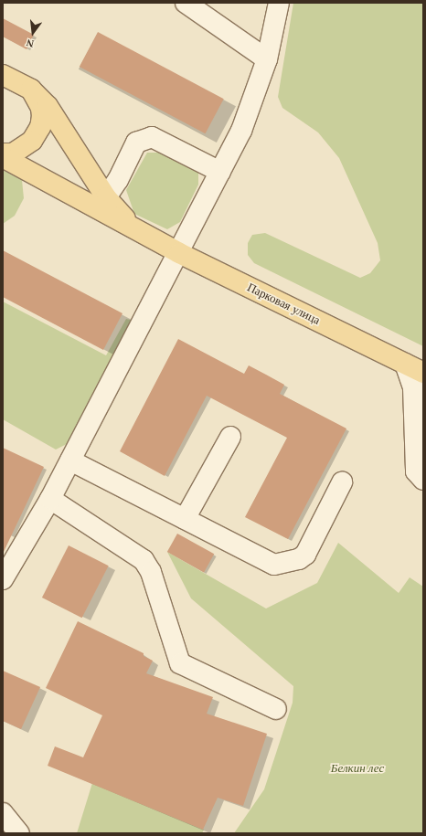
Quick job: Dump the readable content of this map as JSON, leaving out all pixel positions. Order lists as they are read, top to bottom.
{
  "streets": {
    "main road": ["Парковая улица"]
  },
  "parks": ["Белкин лес"],
  "north": "bottom"
}
